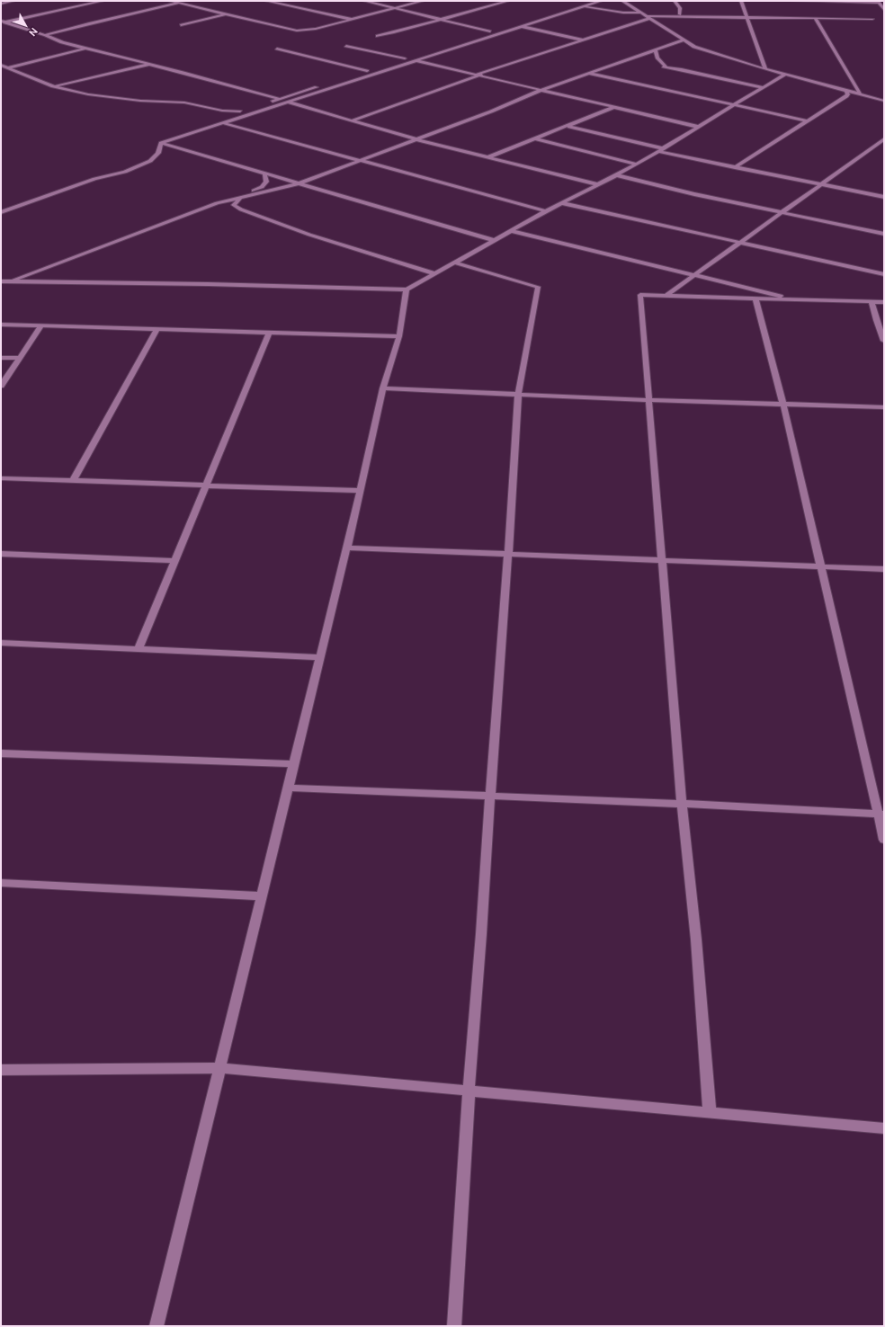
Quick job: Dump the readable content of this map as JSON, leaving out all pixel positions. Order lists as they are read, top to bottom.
{
  "north": "bottom right"
}
